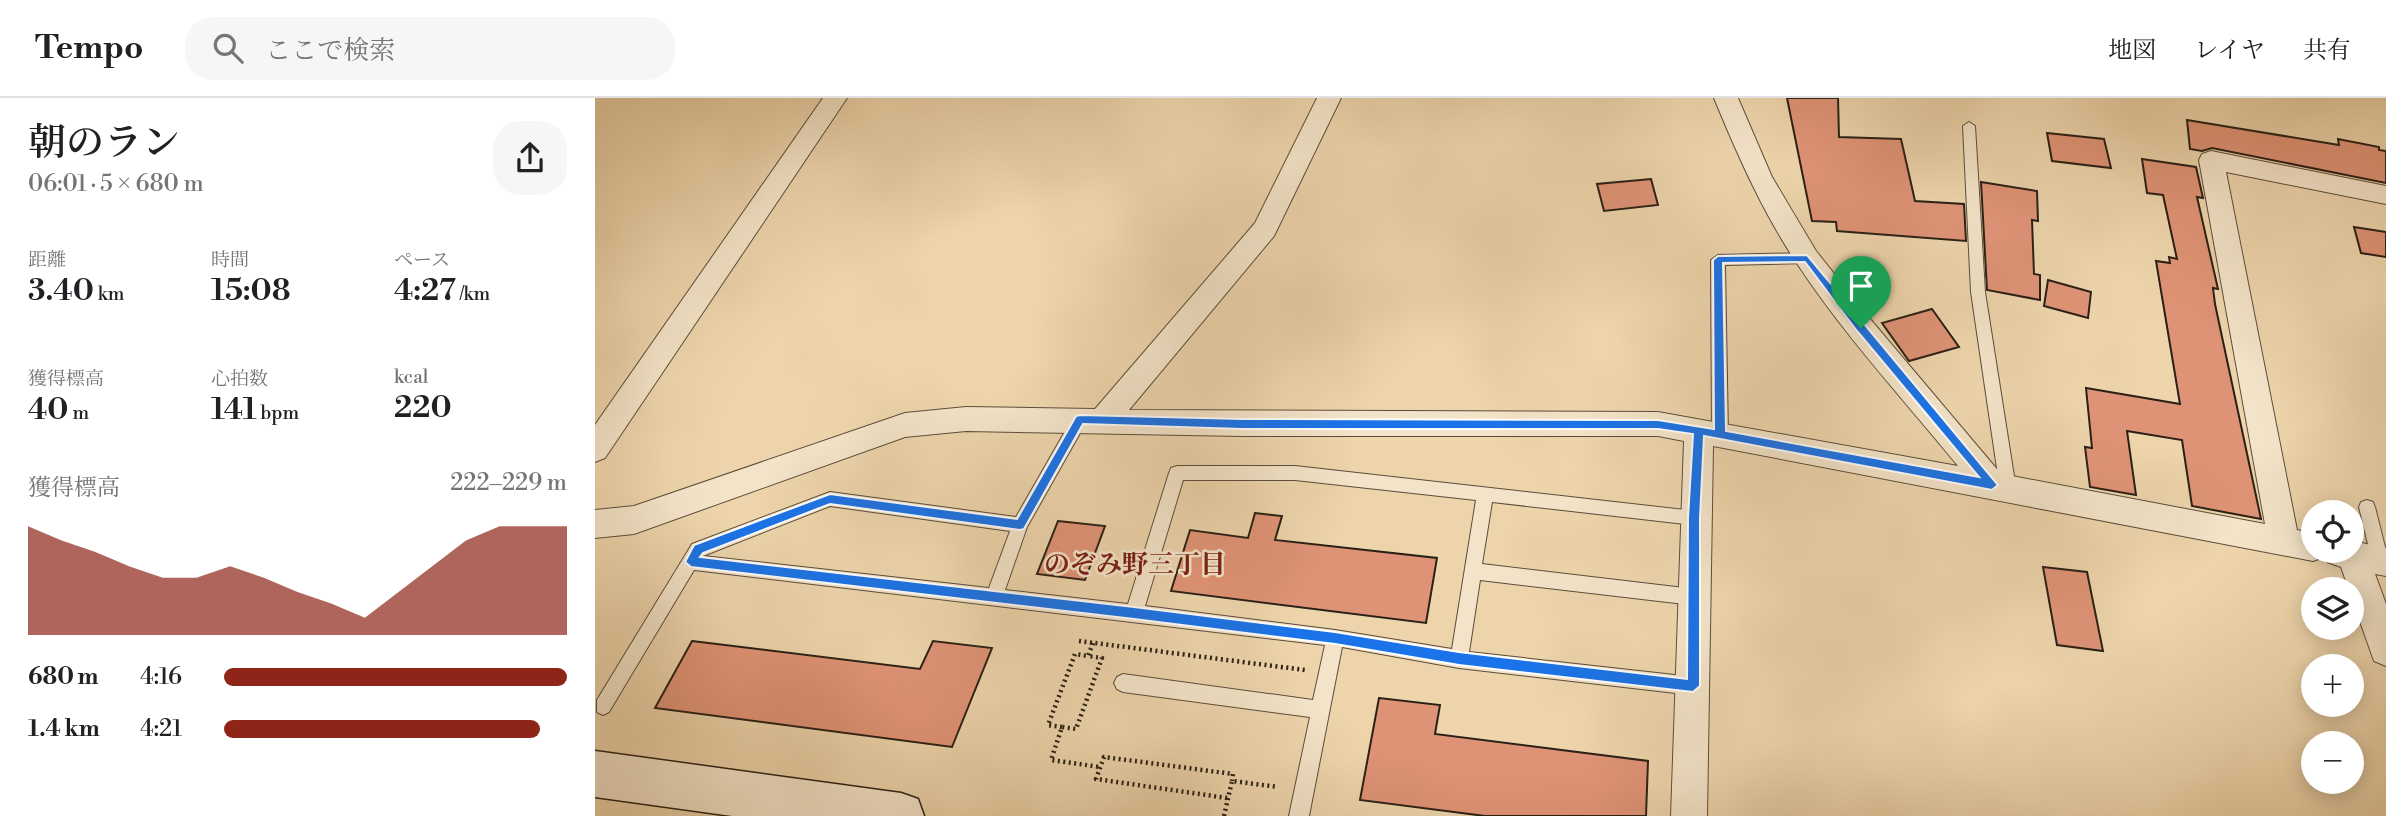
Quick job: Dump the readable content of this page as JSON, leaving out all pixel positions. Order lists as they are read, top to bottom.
{
  "districts": ["のぞみ野三丁目"],
  "page": {
    "header": "Tempo",
    "search": "ここで検索",
    "nav": ["地図", "レイヤ", "共有"],
    "heading": ["朝のラン", "06:01 · 5 × 680 m"],
    "stats": [
      ["距離", "3.40 km"],
      ["時間", "15:08"],
      ["ペース", "4:27 /km"],
      ["獲得標高", "40 m"],
      ["心拍数", "141 bpm"],
      ["kcal", "220"]
    ],
    "chart": ["獲得標高", "222–229 m"],
    "map_buttons": ["+", "−"],
    "list": [
      {
        "name": "680 m",
        "note": "4:16"
      },
      {
        "name": "1.4 km",
        "note": "4:21"
      }
    ]
  }
}
